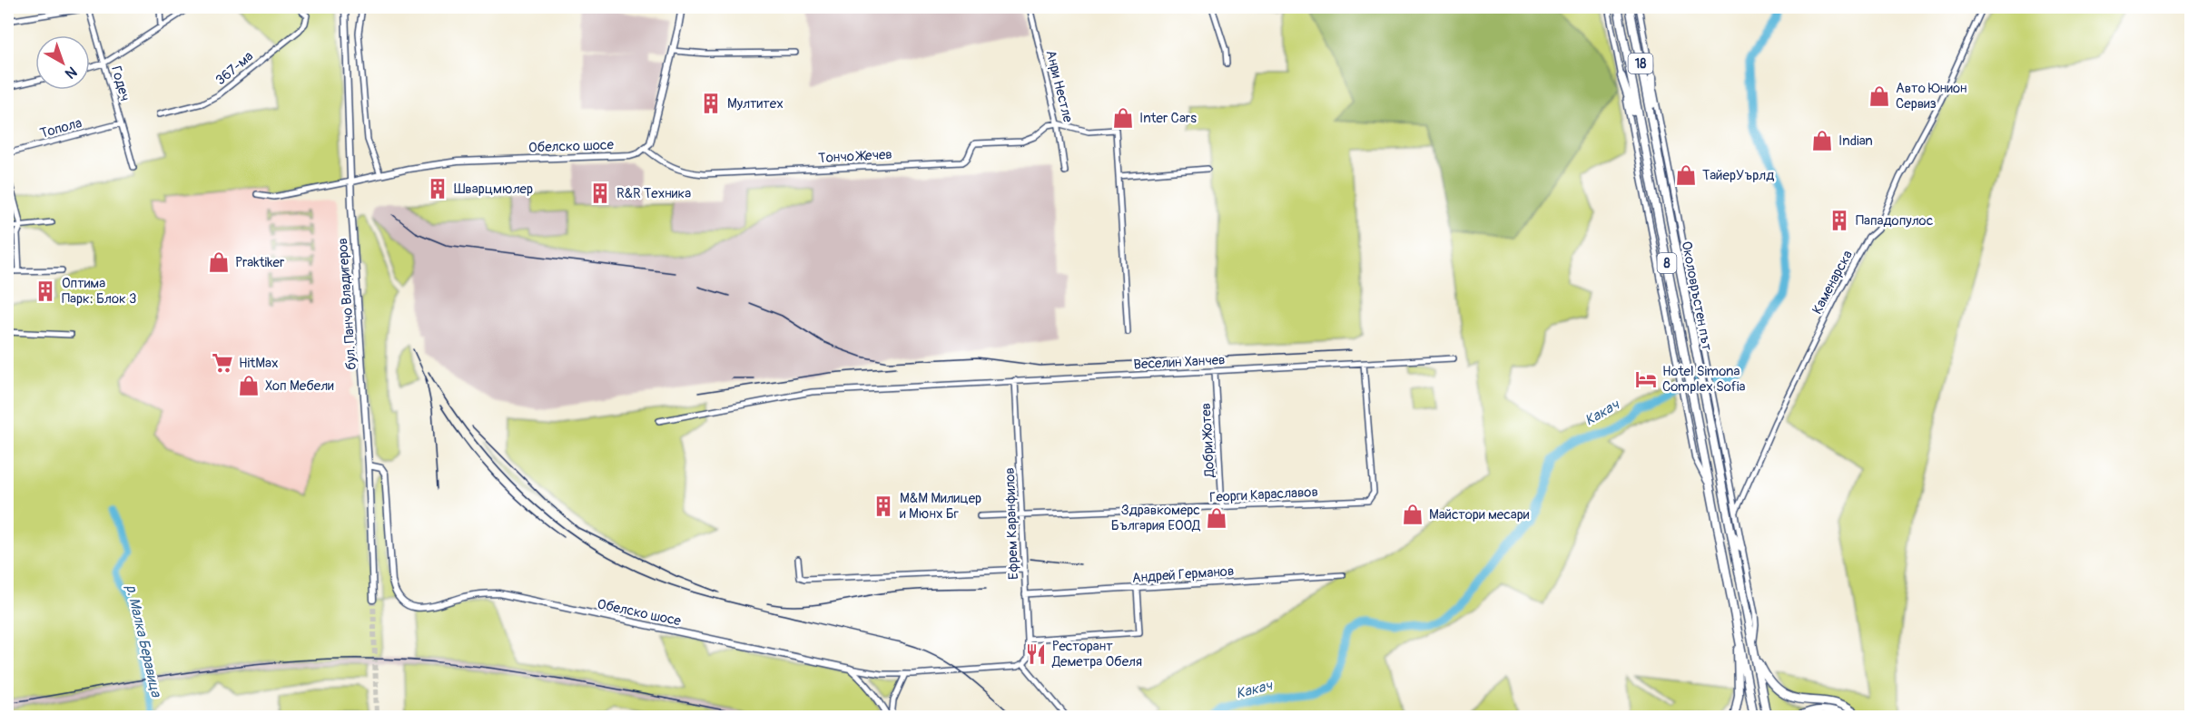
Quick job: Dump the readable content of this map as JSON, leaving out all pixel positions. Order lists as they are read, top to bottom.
{
  "streets": {
    "highway": ["18", "8", "Околовръстен път"],
    "street": [
      "367-ма",
      "Годеч",
      "Анри Нестле",
      "Топола",
      "Обелско шосе",
      "Тончо Жечев",
      "Каменарска",
      "бул. Панчо Владигеров",
      "Веселин Ханчев",
      "Добри Жотев",
      "Георги Караславов",
      "Ефрем Каранфилов",
      "Андрей Германов"
    ]
  },
  "crossings": [
    ["Годеч", "Топола"],
    ["Анри Нестле", "Тончо Жечев"],
    ["Обелско шосе", "Тончо Жечев"],
    ["Обелско шосе", "бул. Панчо Владигеров"],
    ["Обелско шосе", "Ефрем Каранфилов"],
    ["8", "Околовръстен път"],
    ["Веселин Ханчев", "Добри Жотев"],
    ["Веселин Ханчев", "Георги Караславов"],
    ["Веселин Ханчев", "Ефрем Каранфилов"],
    ["Добри Жотев", "Георги Караславов"],
    ["Георги Караславов", "Ефрем Каранфилов"],
    ["Ефрем Каранфилов", "Андрей Германов"]
  ],
  "water": ["Какач", "р. Малка Беравица"],
  "places": {
    "shop": [
      "Авто Юнион Сервиз",
      "Inter Cars",
      "Indian",
      "ТайерУърлд",
      "Praktiker",
      "Хоп Мебели",
      "Майстори месари",
      "Здравкомерс България ЕООД"
    ],
    "building": [
      "Мултитех",
      "Шварцмюлер",
      "R&R Техника",
      "Пападопулос",
      "Оптима Парк: Блок 3",
      "М&M Mилицер и Мюнх Бг"
    ],
    "supermarket": ["HitMax"],
    "hotel": ["Hotel Simona Complex Sofia"],
    "restaurant": ["Ресторант Деметра Обеля"]
  },
  "north": "bottom right"
}
